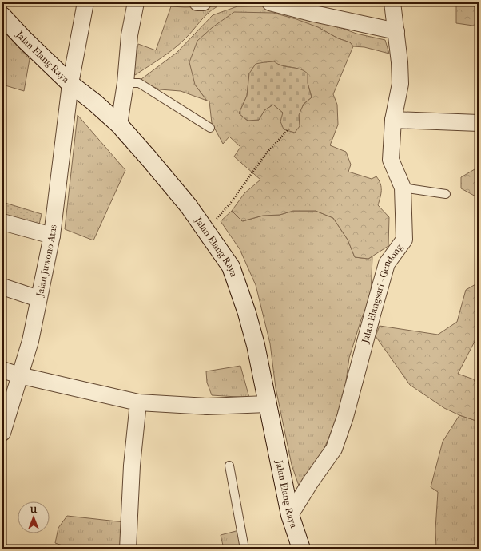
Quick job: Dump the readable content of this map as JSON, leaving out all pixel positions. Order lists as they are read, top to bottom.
{
  "streets": {
    "main road": ["Jalan Elang Raya"],
    "street": ["Jalan Juwono Atas", "Jalan Elangsari - Gendong"]
  },
  "crossings": [
    ["Jalan Elang Raya", "Jalan Juwono Atas"],
    ["Jalan Elang Raya", "Jalan Elangsari - Gendong"]
  ],
  "north": "top"
}
